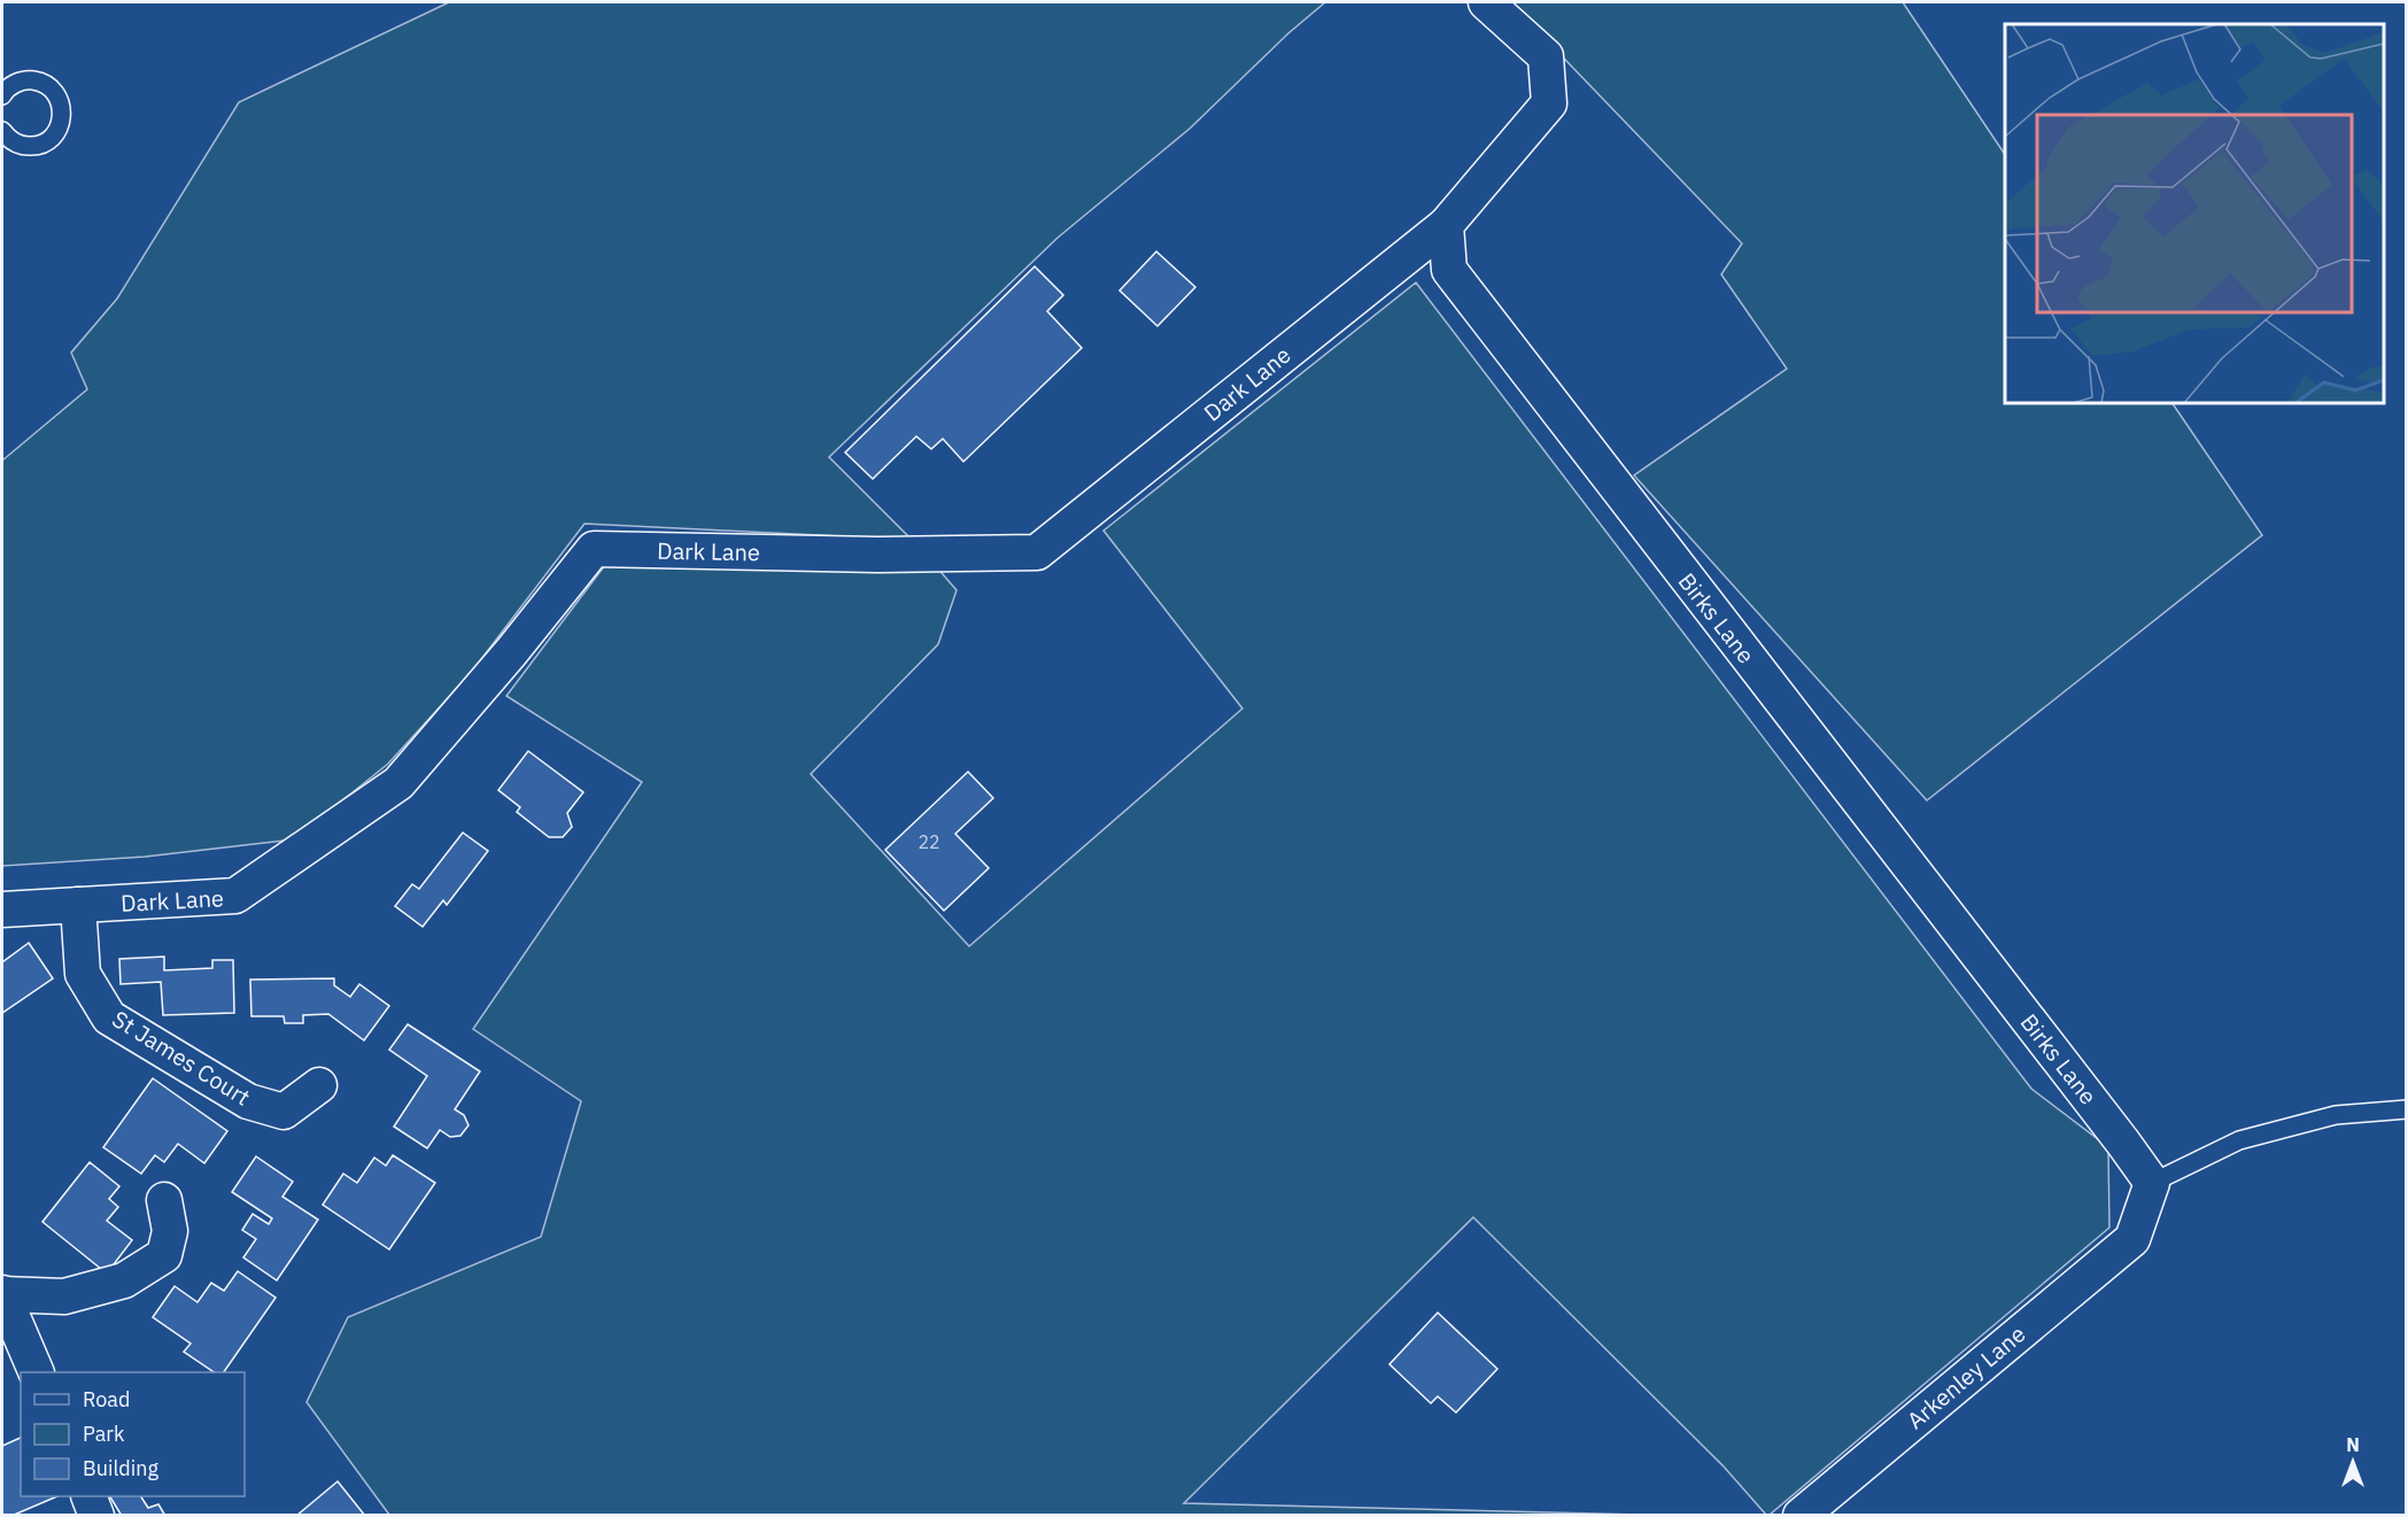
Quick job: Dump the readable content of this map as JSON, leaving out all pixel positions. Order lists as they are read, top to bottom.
{
  "streets": {
    "street": [
      "Dark Lane",
      "Birks Lane",
      "St James Court",
      "Arkenley Lane"
    ]
  },
  "crossings": [
    ["Dark Lane", "Birks Lane"],
    ["Dark Lane", "St James Court"],
    ["Birks Lane", "Arkenley Lane"]
  ],
  "house_numbers": ["22"],
  "legend": ["Road", "Park", "Building"],
  "north": "top"
}
